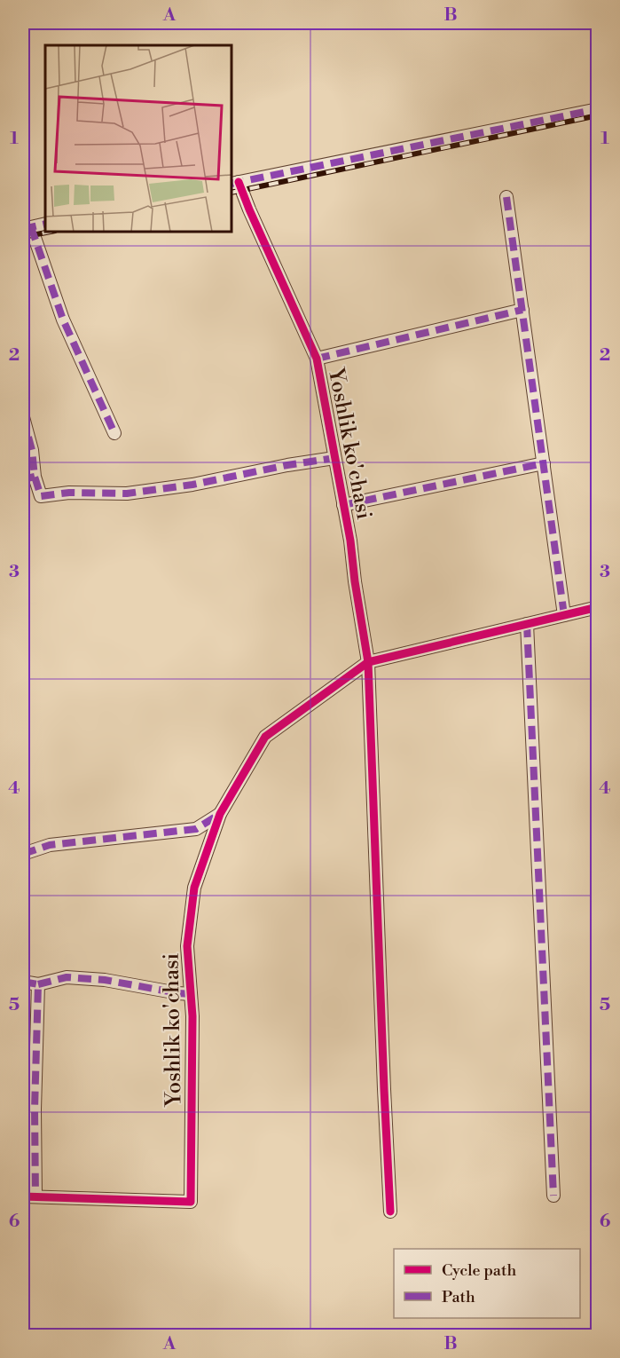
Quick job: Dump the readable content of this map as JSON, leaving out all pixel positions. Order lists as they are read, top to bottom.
{
  "streets": {
    "street": ["Yoshlik ko'chasi"]
  },
  "legend": ["Cycle path", "Path"],
  "grid": {
    "columns": ["A", "B"],
    "rows": [
      "1",
      "2",
      "3",
      "4",
      "5",
      "6"
    ]
  }
}
